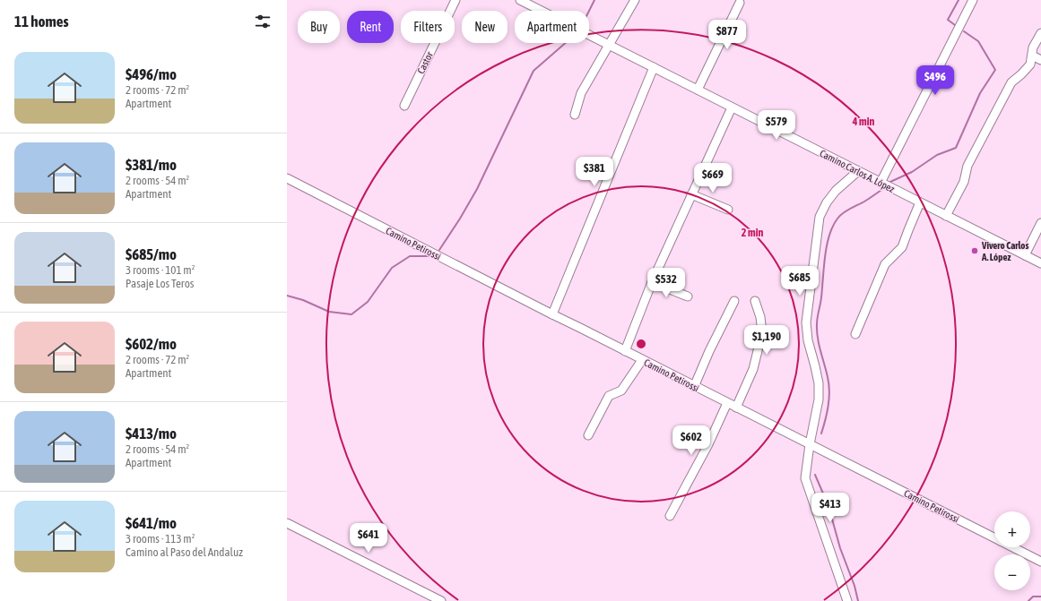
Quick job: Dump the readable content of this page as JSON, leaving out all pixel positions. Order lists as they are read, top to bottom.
{
  "streets": {
    "street": ["Castor", "Camino Carlos A. López", "Camino Petirossi"]
  },
  "places": ["Vivero Carlos A. López"],
  "page": {
    "heading": "11 homes",
    "chip": [
      "Buy",
      "Rent",
      "Filters",
      "New",
      "Apartment"
    ],
    "price": [
      "$877",
      "$496",
      "$579",
      "$381",
      "$669",
      "$685",
      "$532",
      "$1,190",
      "$602",
      "$413",
      "$641"
    ],
    "list": [
      {
        "name": "$496/mo",
        "note": "2 rooms · 72 m² · Apartment"
      },
      {
        "name": "$381/mo",
        "note": "2 rooms · 54 m² · Apartment"
      },
      {
        "name": "$685/mo",
        "note": "3 rooms · 101 m² · Pasaje Los Teros"
      },
      {
        "name": "$602/mo",
        "note": "2 rooms · 72 m² · Apartment"
      },
      {
        "name": "$413/mo",
        "note": "2 rooms · 54 m² · Apartment"
      },
      {
        "name": "$641/mo",
        "note": "3 rooms · 113 m² · Camino al Paso del Andaluz"
      }
    ],
    "map_buttons": ["+", "−"]
  },
  "rings": ["4 min", "2 min"]
}
